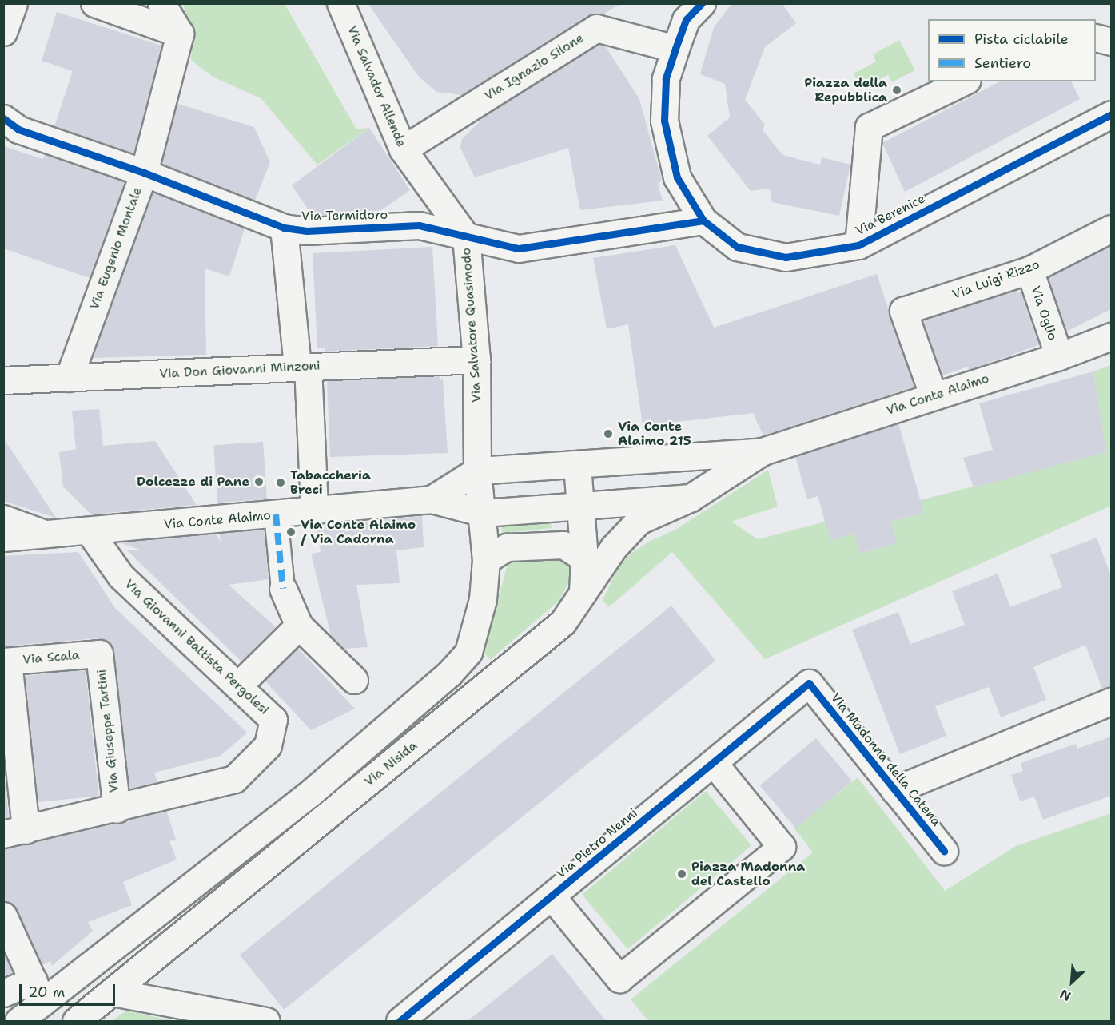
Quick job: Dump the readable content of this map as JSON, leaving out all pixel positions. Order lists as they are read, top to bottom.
{
  "streets": {
    "street": [
      "Via Ignazio Silone",
      "Via Salvador Allende",
      "Via Berenice",
      "Via Termidoro",
      "Via Eugenio Montale",
      "Via Luigi Rizzo",
      "Via Oglio",
      "Via Salvatore Quasimodo",
      "Via Don Giovanni Minzoni",
      "Via Conte Alaimo",
      "Via Giovanni Battista Pergolesi",
      "Via Scala",
      "Via Giuseppe Tartini",
      "Via Madonna della Catena",
      "Via Nisida",
      "Via Pietro Nenni"
    ]
  },
  "crossings": [
    ["Via Ignazio Silone", "Via Salvador Allende"],
    ["Via Ignazio Silone", "Via Berenice"],
    ["Via Salvador Allende", "Via Termidoro"],
    ["Via Salvador Allende", "Via Salvatore Quasimodo"],
    ["Via Berenice", "Via Termidoro"],
    ["Via Termidoro", "Via Eugenio Montale"],
    ["Via Termidoro", "Via Salvatore Quasimodo"],
    ["Via Eugenio Montale", "Via Don Giovanni Minzoni"],
    ["Via Luigi Rizzo", "Via Oglio"],
    ["Via Luigi Rizzo", "Via Conte Alaimo"],
    ["Via Oglio", "Via Conte Alaimo"],
    ["Via Salvatore Quasimodo", "Via Don Giovanni Minzoni"],
    ["Via Conte Alaimo", "Via Giovanni Battista Pergolesi"],
    ["Via Conte Alaimo", "Via Nisida"],
    ["Via Giovanni Battista Pergolesi", "Via Giuseppe Tartini"],
    ["Via Scala", "Via Giuseppe Tartini"],
    ["Via Madonna della Catena", "Via Pietro Nenni"]
  ],
  "places": [
    "Piazza della Repubblica",
    "Via Conte Alaimo 215",
    "Dolcezze di Pane",
    "Tabaccheria Breci",
    "Via Conte Alaimo / Via Cadorna",
    "Piazza Madonna del Castello"
  ],
  "legend": ["Pista ciclabile", "Sentiero"],
  "scale_bar": "20 m",
  "north": "bottom left"
}
